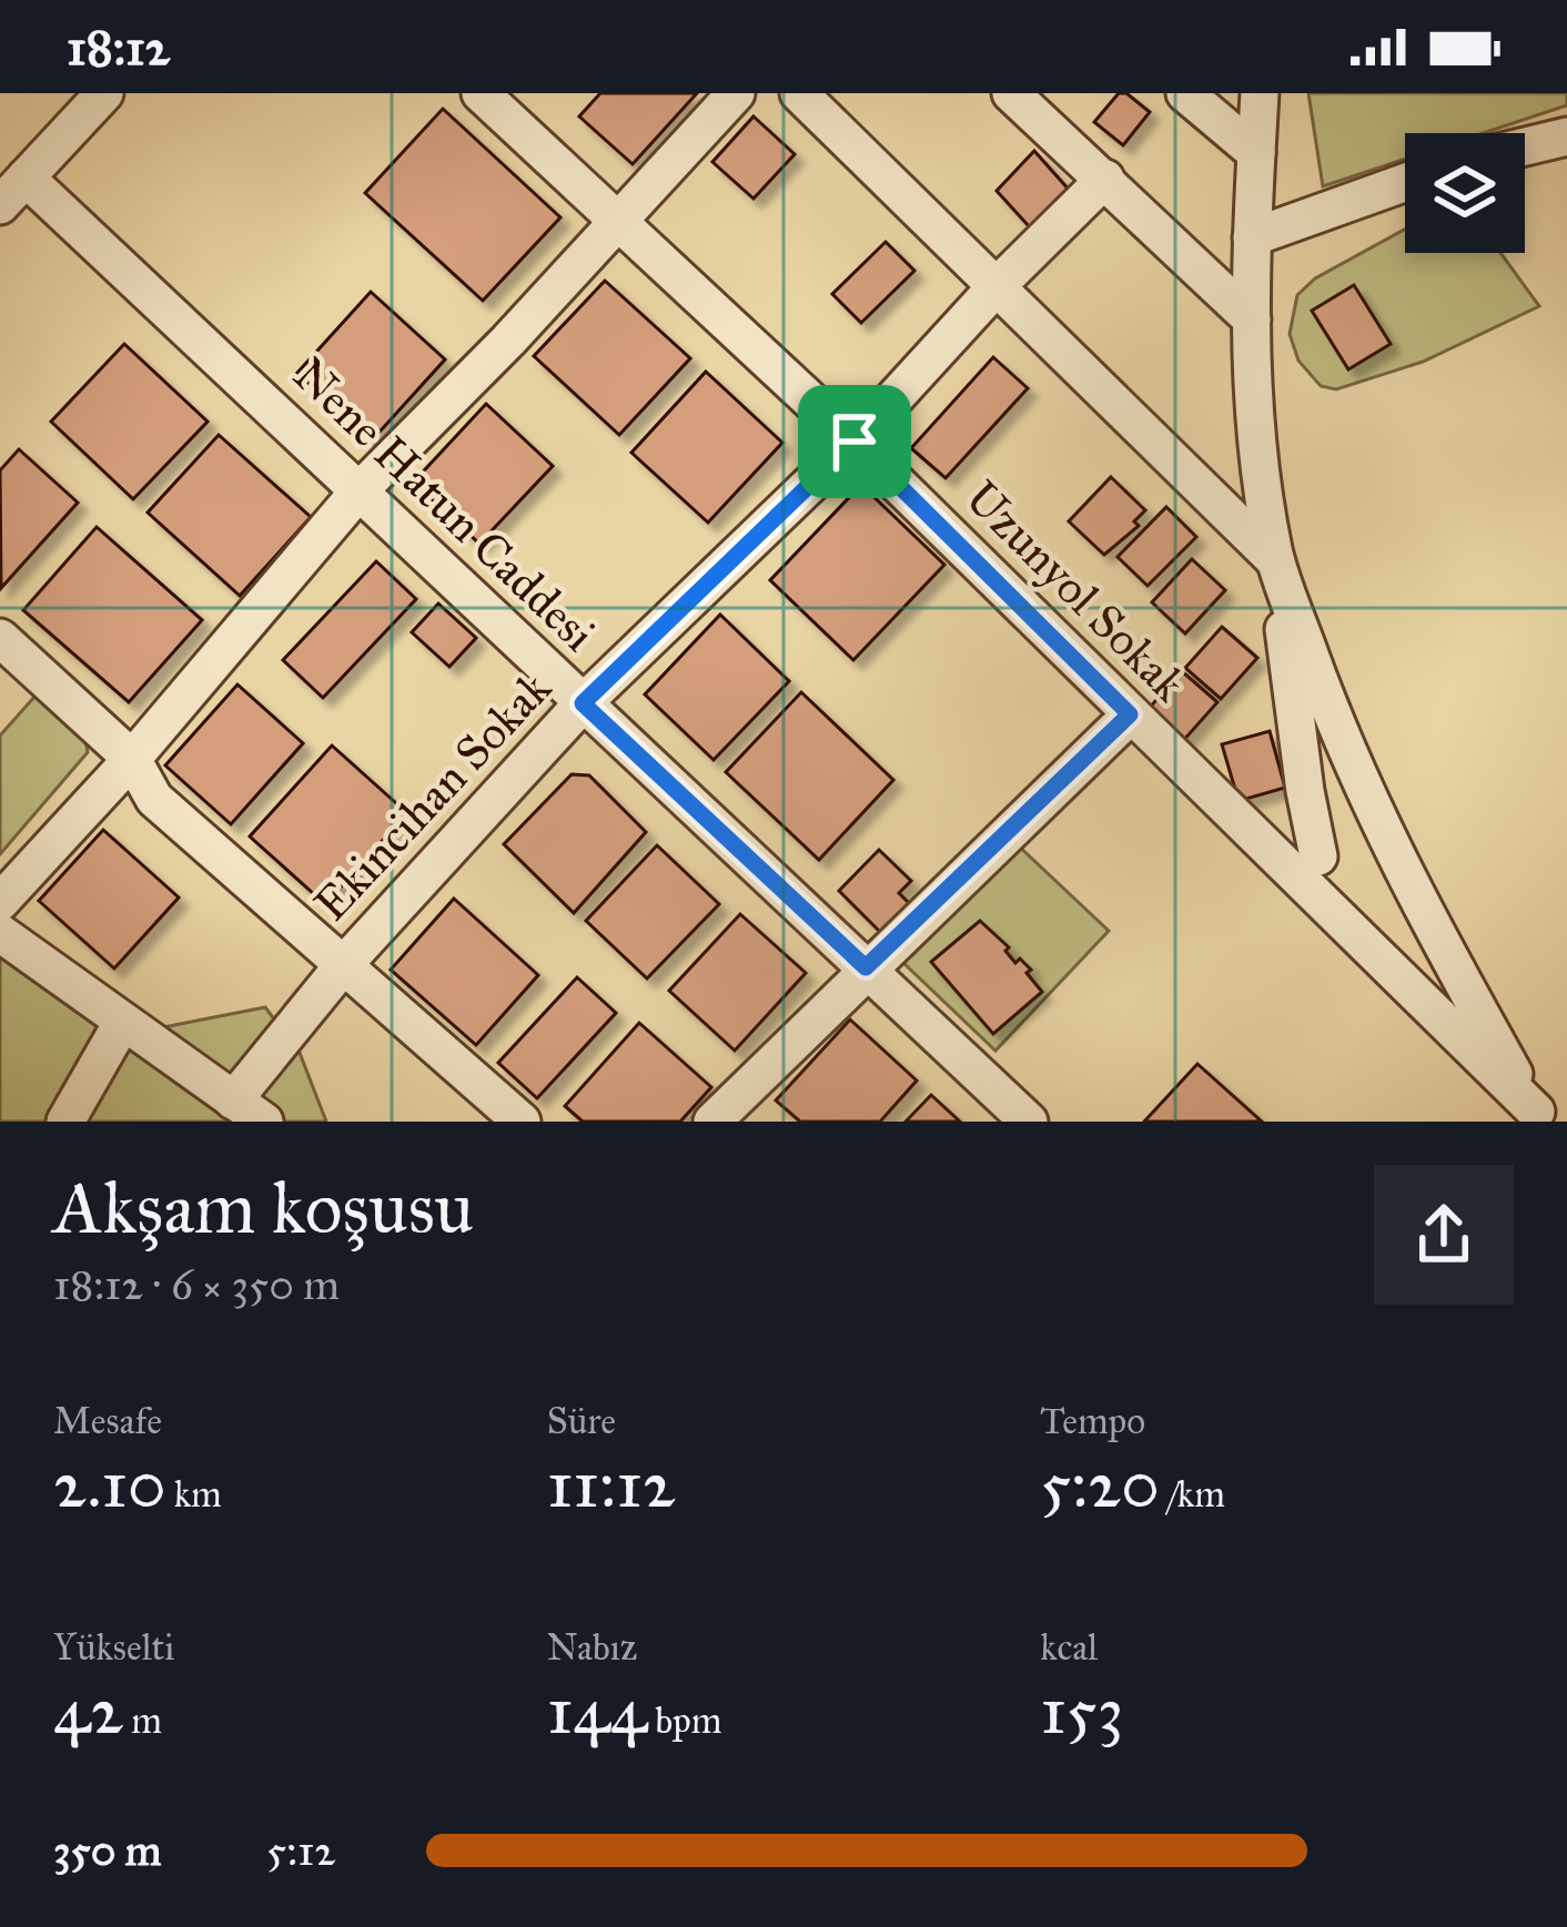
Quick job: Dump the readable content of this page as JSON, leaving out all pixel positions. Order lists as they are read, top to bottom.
{
  "streets": {
    "street": ["Nene Hatun Caddesi", "Uzunyol Sokak", "Ekincihan Sokak"]
  },
  "crossings": [
    ["Nene Hatun Caddesi", "Ekincihan Sokak"],
    ["Uzunyol Sokak", "Ekincihan Sokak"]
  ],
  "page": {
    "status": "18:12",
    "heading": ["Akşam koşusu", "18:12 · 6 × 350 m"],
    "stats": [
      ["Mesafe", "2.10 km"],
      ["Süre", "11:12"],
      ["Tempo", "5:20 /km"],
      ["Yükselti", "42 m"],
      ["Nabız", "144 bpm"],
      ["kcal", "153"]
    ],
    "list": [
      {
        "name": "350 m",
        "note": "5:12"
      }
    ]
  }
}
